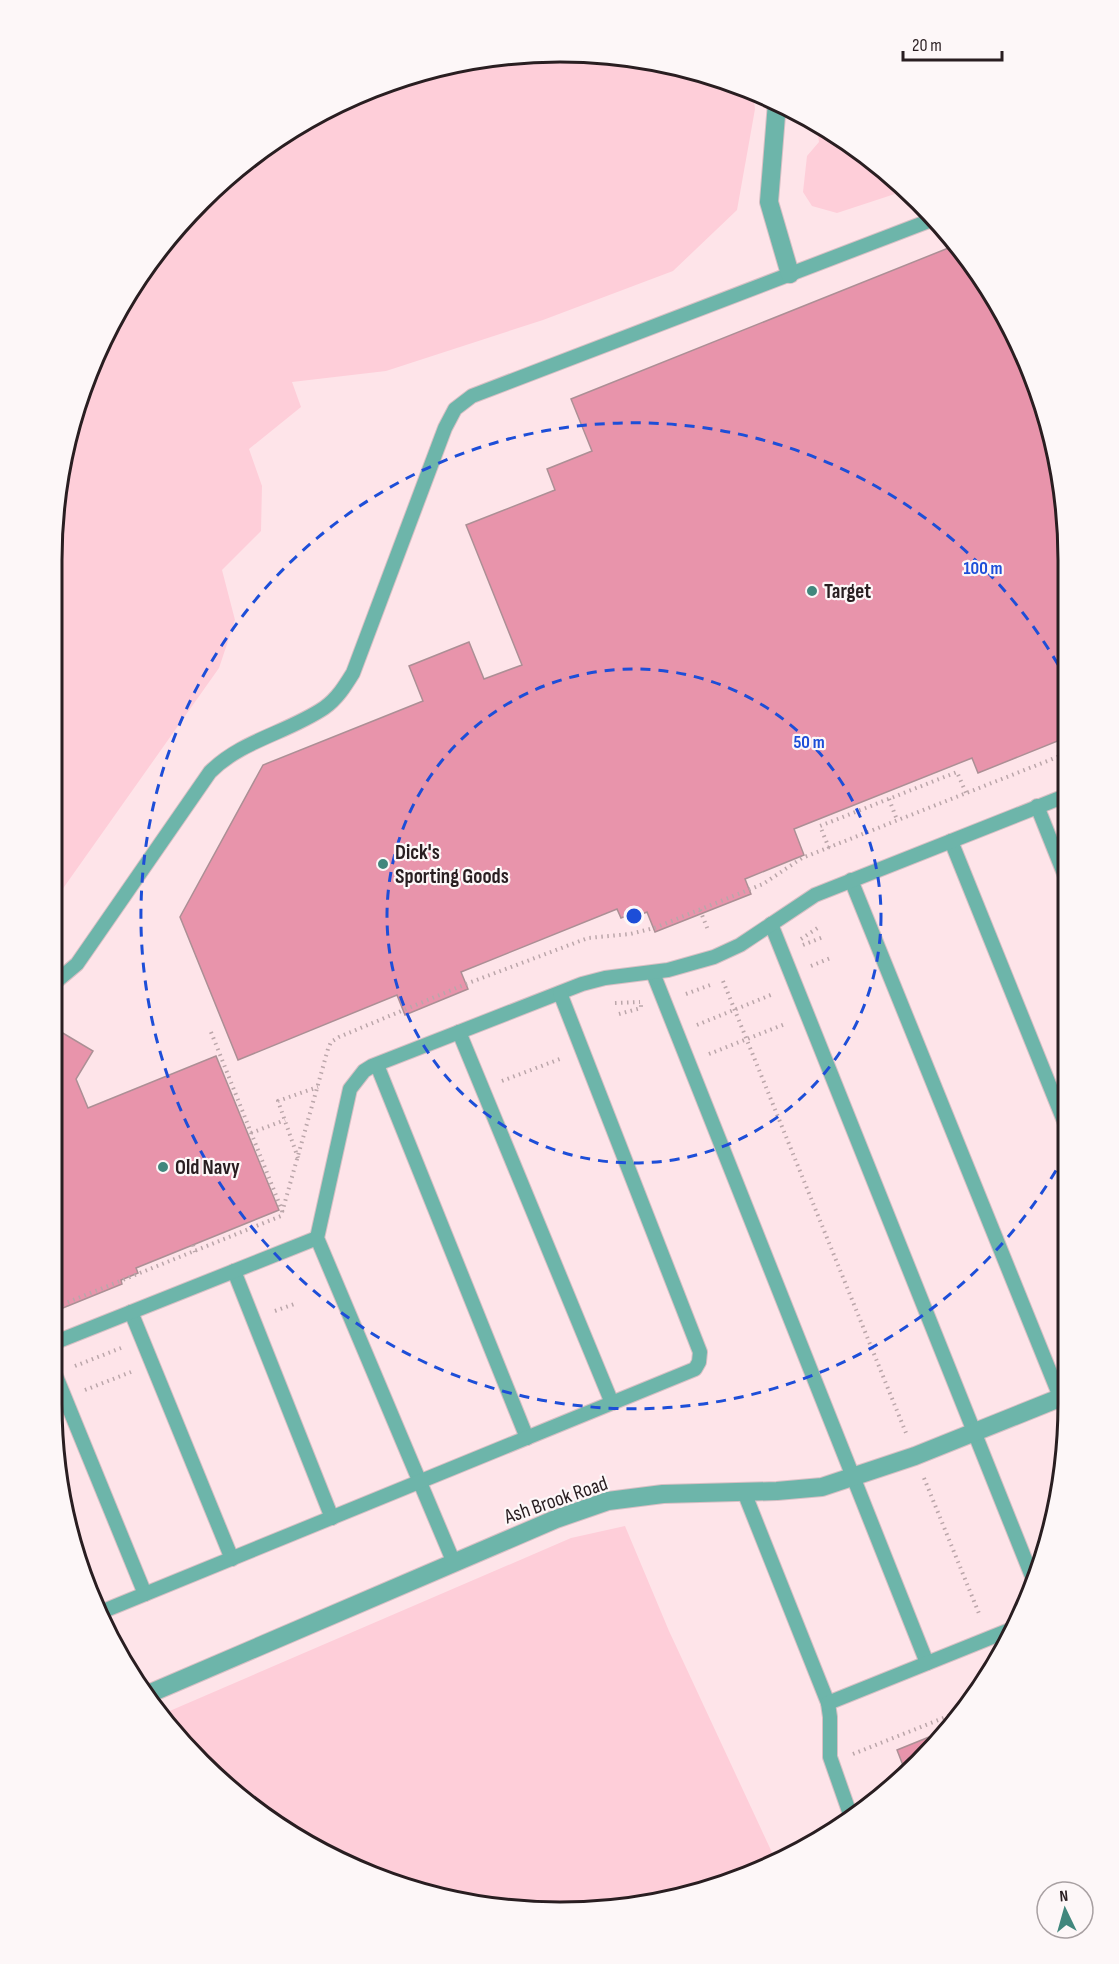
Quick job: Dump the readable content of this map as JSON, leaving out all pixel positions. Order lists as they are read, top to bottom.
{
  "streets": {
    "street": ["Ash Brook Road"]
  },
  "places": ["Target", "Dick's Sporting Goods", "Old Navy"],
  "scale_bar": "20 m",
  "north": "top",
  "rings": ["100 m", "50 m"]
}
